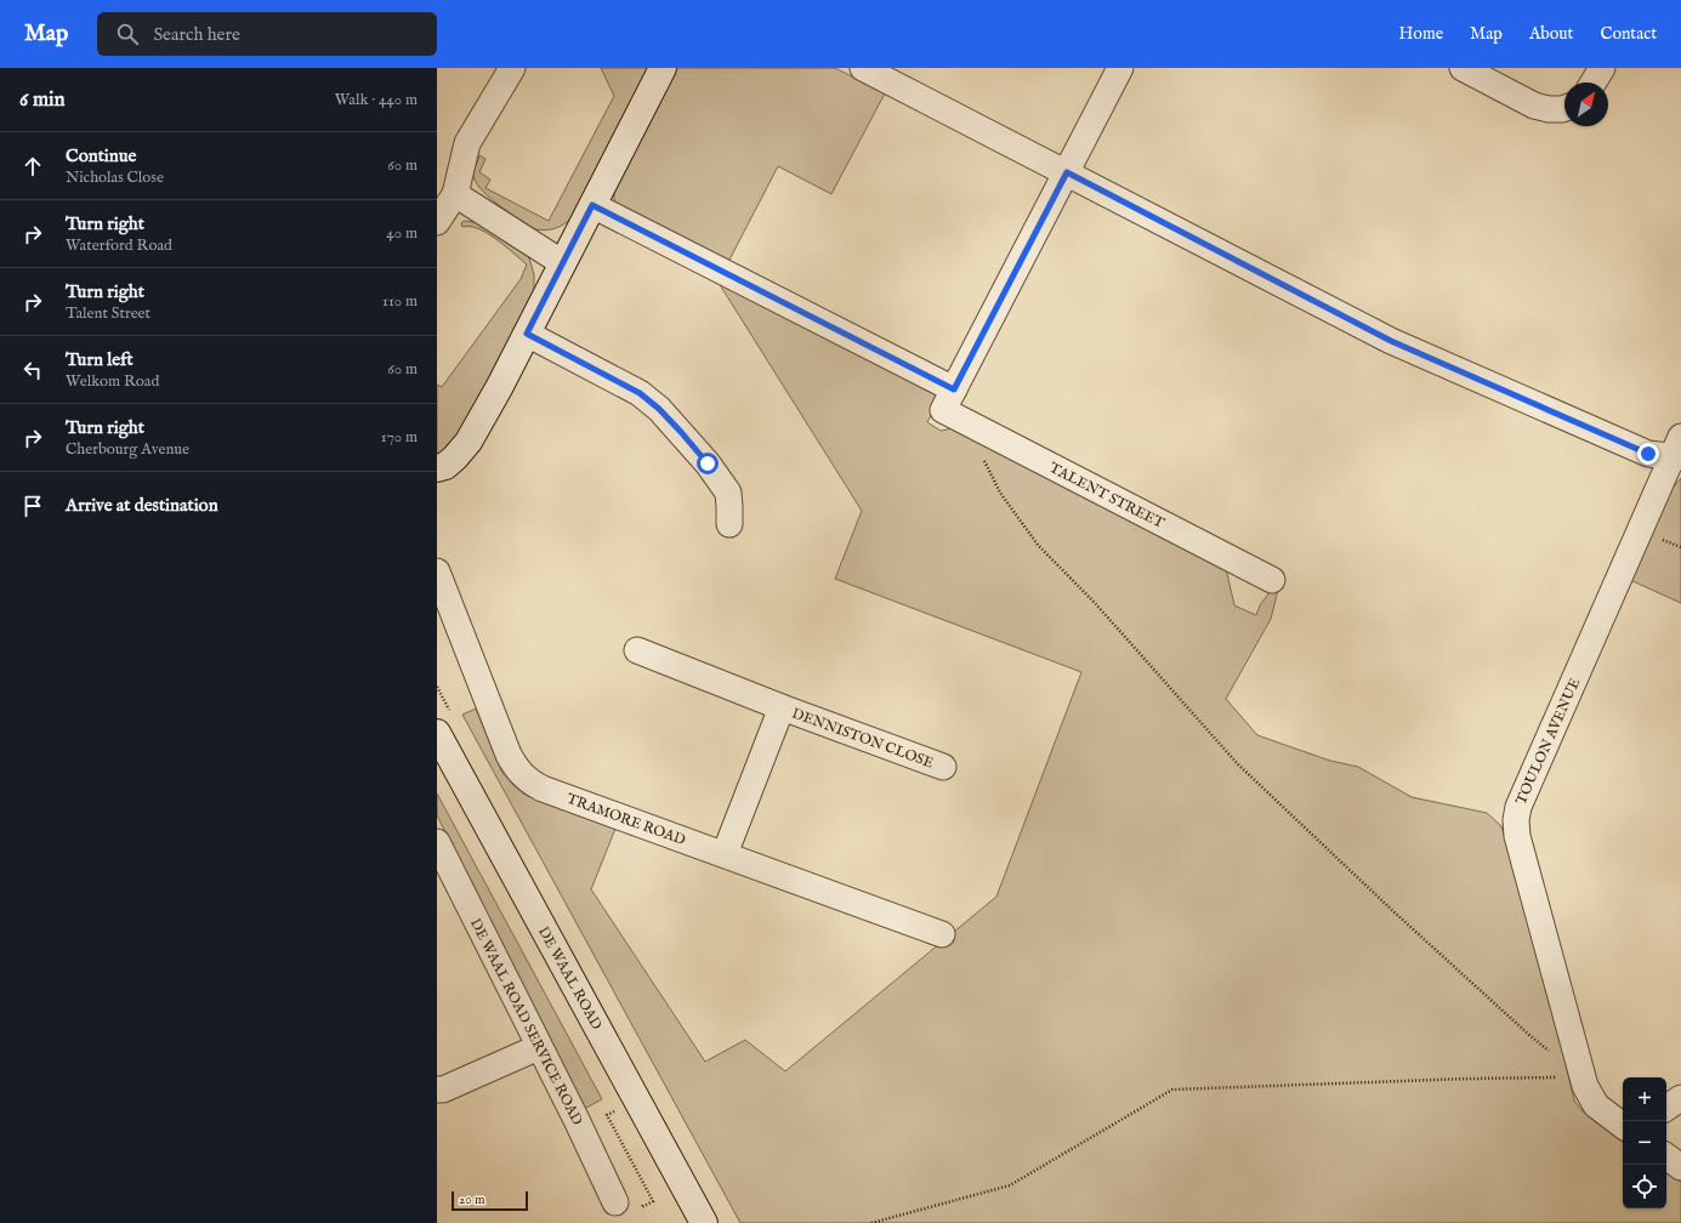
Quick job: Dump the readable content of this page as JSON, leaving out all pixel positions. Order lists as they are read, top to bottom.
{
  "streets": {
    "main road": ["DE WAAL ROAD"],
    "street": [
      "TALENT STREET",
      "DENNISTON CLOSE",
      "TOULON AVENUE",
      "TRAMORE ROAD",
      "DE WAAL ROAD SERVICE ROAD"
    ]
  },
  "crossings": [
    ["DENNISTON CLOSE", "TRAMORE ROAD"]
  ],
  "scale_bar": "20 m",
  "north": "top right",
  "page": {
    "header": "Map",
    "search": "Search here",
    "nav": [
      "Home",
      "Map",
      "About",
      "Contact"
    ],
    "heading": ["6 min", "Walk · 440 m"],
    "list": [
      ["Continue", "Nicholas Close", "60 m"],
      ["Turn right", "Waterford Road", "40 m"],
      ["Turn right", "Talent Street", "110 m"],
      ["Turn left", "Welkom Road", "60 m"],
      ["Turn right", "Cherbourg Avenue", "170 m"],
      "Arrive at destination"
    ],
    "map_buttons": ["+", "−"],
    "scale": "20 m"
  }
}
